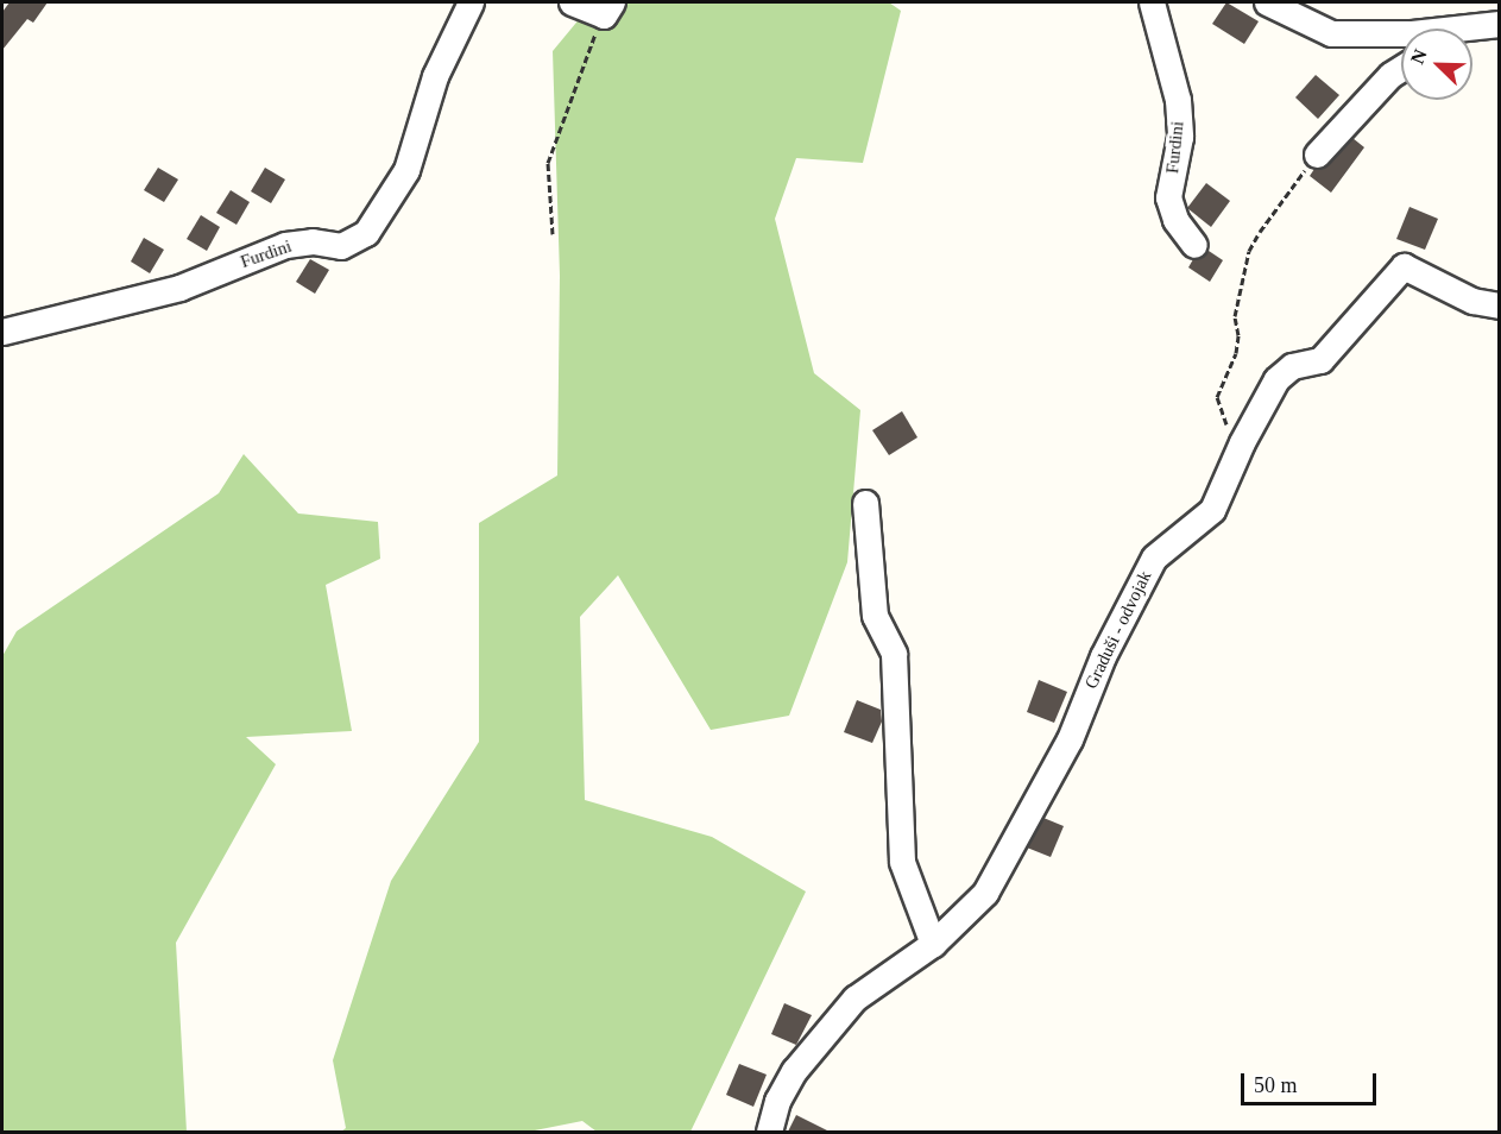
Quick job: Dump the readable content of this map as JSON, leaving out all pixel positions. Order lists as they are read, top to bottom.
{
  "streets": {
    "street": ["Furdini", "Graduši - odvojak"]
  },
  "scale_bar": "50 m",
  "north": "top left"
}
